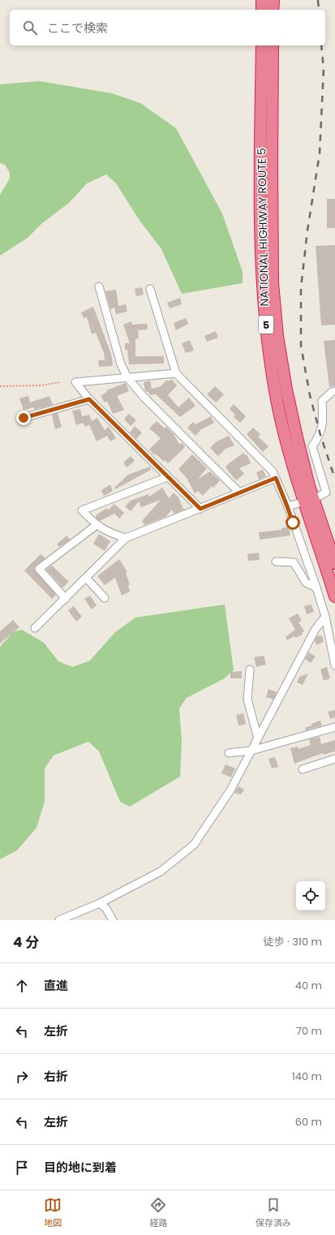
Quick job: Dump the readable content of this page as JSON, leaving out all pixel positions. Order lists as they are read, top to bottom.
{
  "streets": {
    "highway": ["NATIONAL HIGHWAY ROUTE 5", "5"]
  },
  "page": {
    "search": "ここで検索",
    "heading": ["4 分", "徒歩 · 310 m"],
    "list": [
      ["直進", "40 m"],
      ["左折", "70 m"],
      ["右折", "140 m"],
      ["左折", "60 m"],
      "目的地に到着"
    ],
    "nav": ["地図", "経路", "保存済み"]
  }
}
